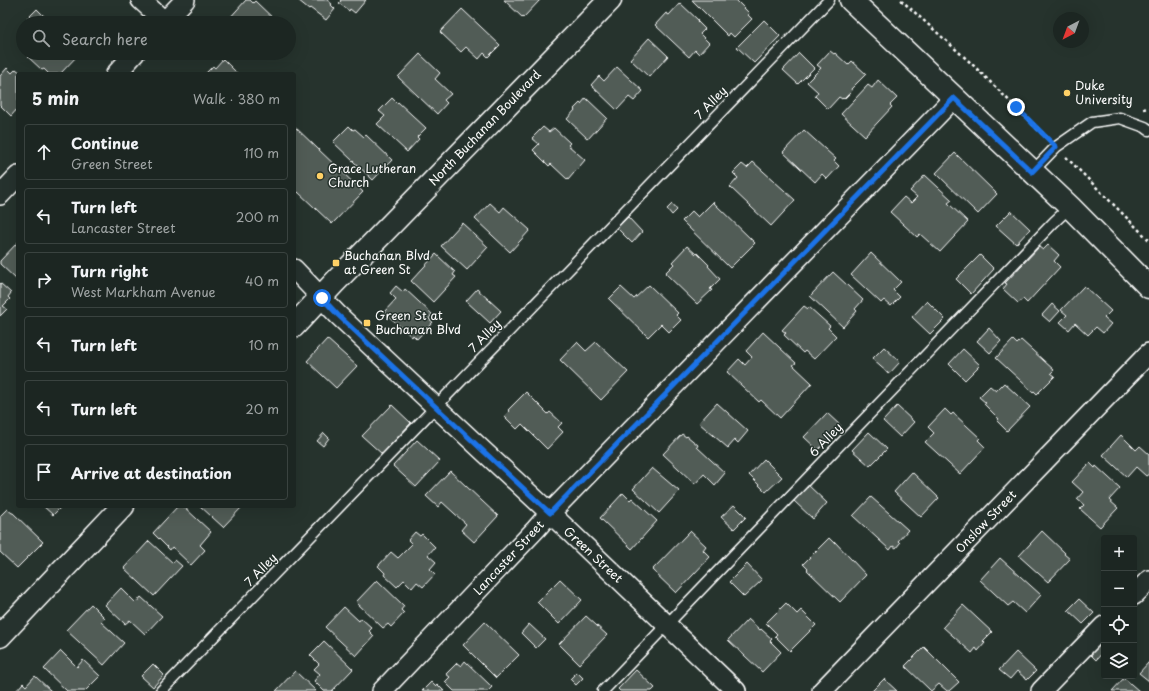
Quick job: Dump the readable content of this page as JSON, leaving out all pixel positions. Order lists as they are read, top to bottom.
{
  "streets": {
    "street": [
      "North Buchanan Boulevard",
      "Onslow Street",
      "Green Street",
      "Lancaster Street"
    ],
    "lane": ["7 Alley", "6 Alley"]
  },
  "crossings": [
    ["7 Alley", "Green Street"],
    ["North Buchanan Boulevard", "Green Street"],
    ["6 Alley", "Green Street"],
    ["Green Street", "Lancaster Street"]
  ],
  "places": {
    "other": ["Duke University", "Grace Lutheran Church"],
    "transit": ["Buchanan Blvd at Green St", "Green St at Buchanan Blvd"]
  },
  "north": "bottom left",
  "page": {
    "search": "Search here",
    "heading": ["5 min", "Walk · 380 m"],
    "list": [
      ["Continue", "Green Street", "110 m"],
      ["Turn left", "Lancaster Street", "200 m"],
      ["Turn right", "West Markham Avenue", "40 m"],
      ["Turn left", "10 m"],
      ["Turn left", "20 m"],
      "Arrive at destination"
    ],
    "map_buttons": ["+", "−"]
  }
}
